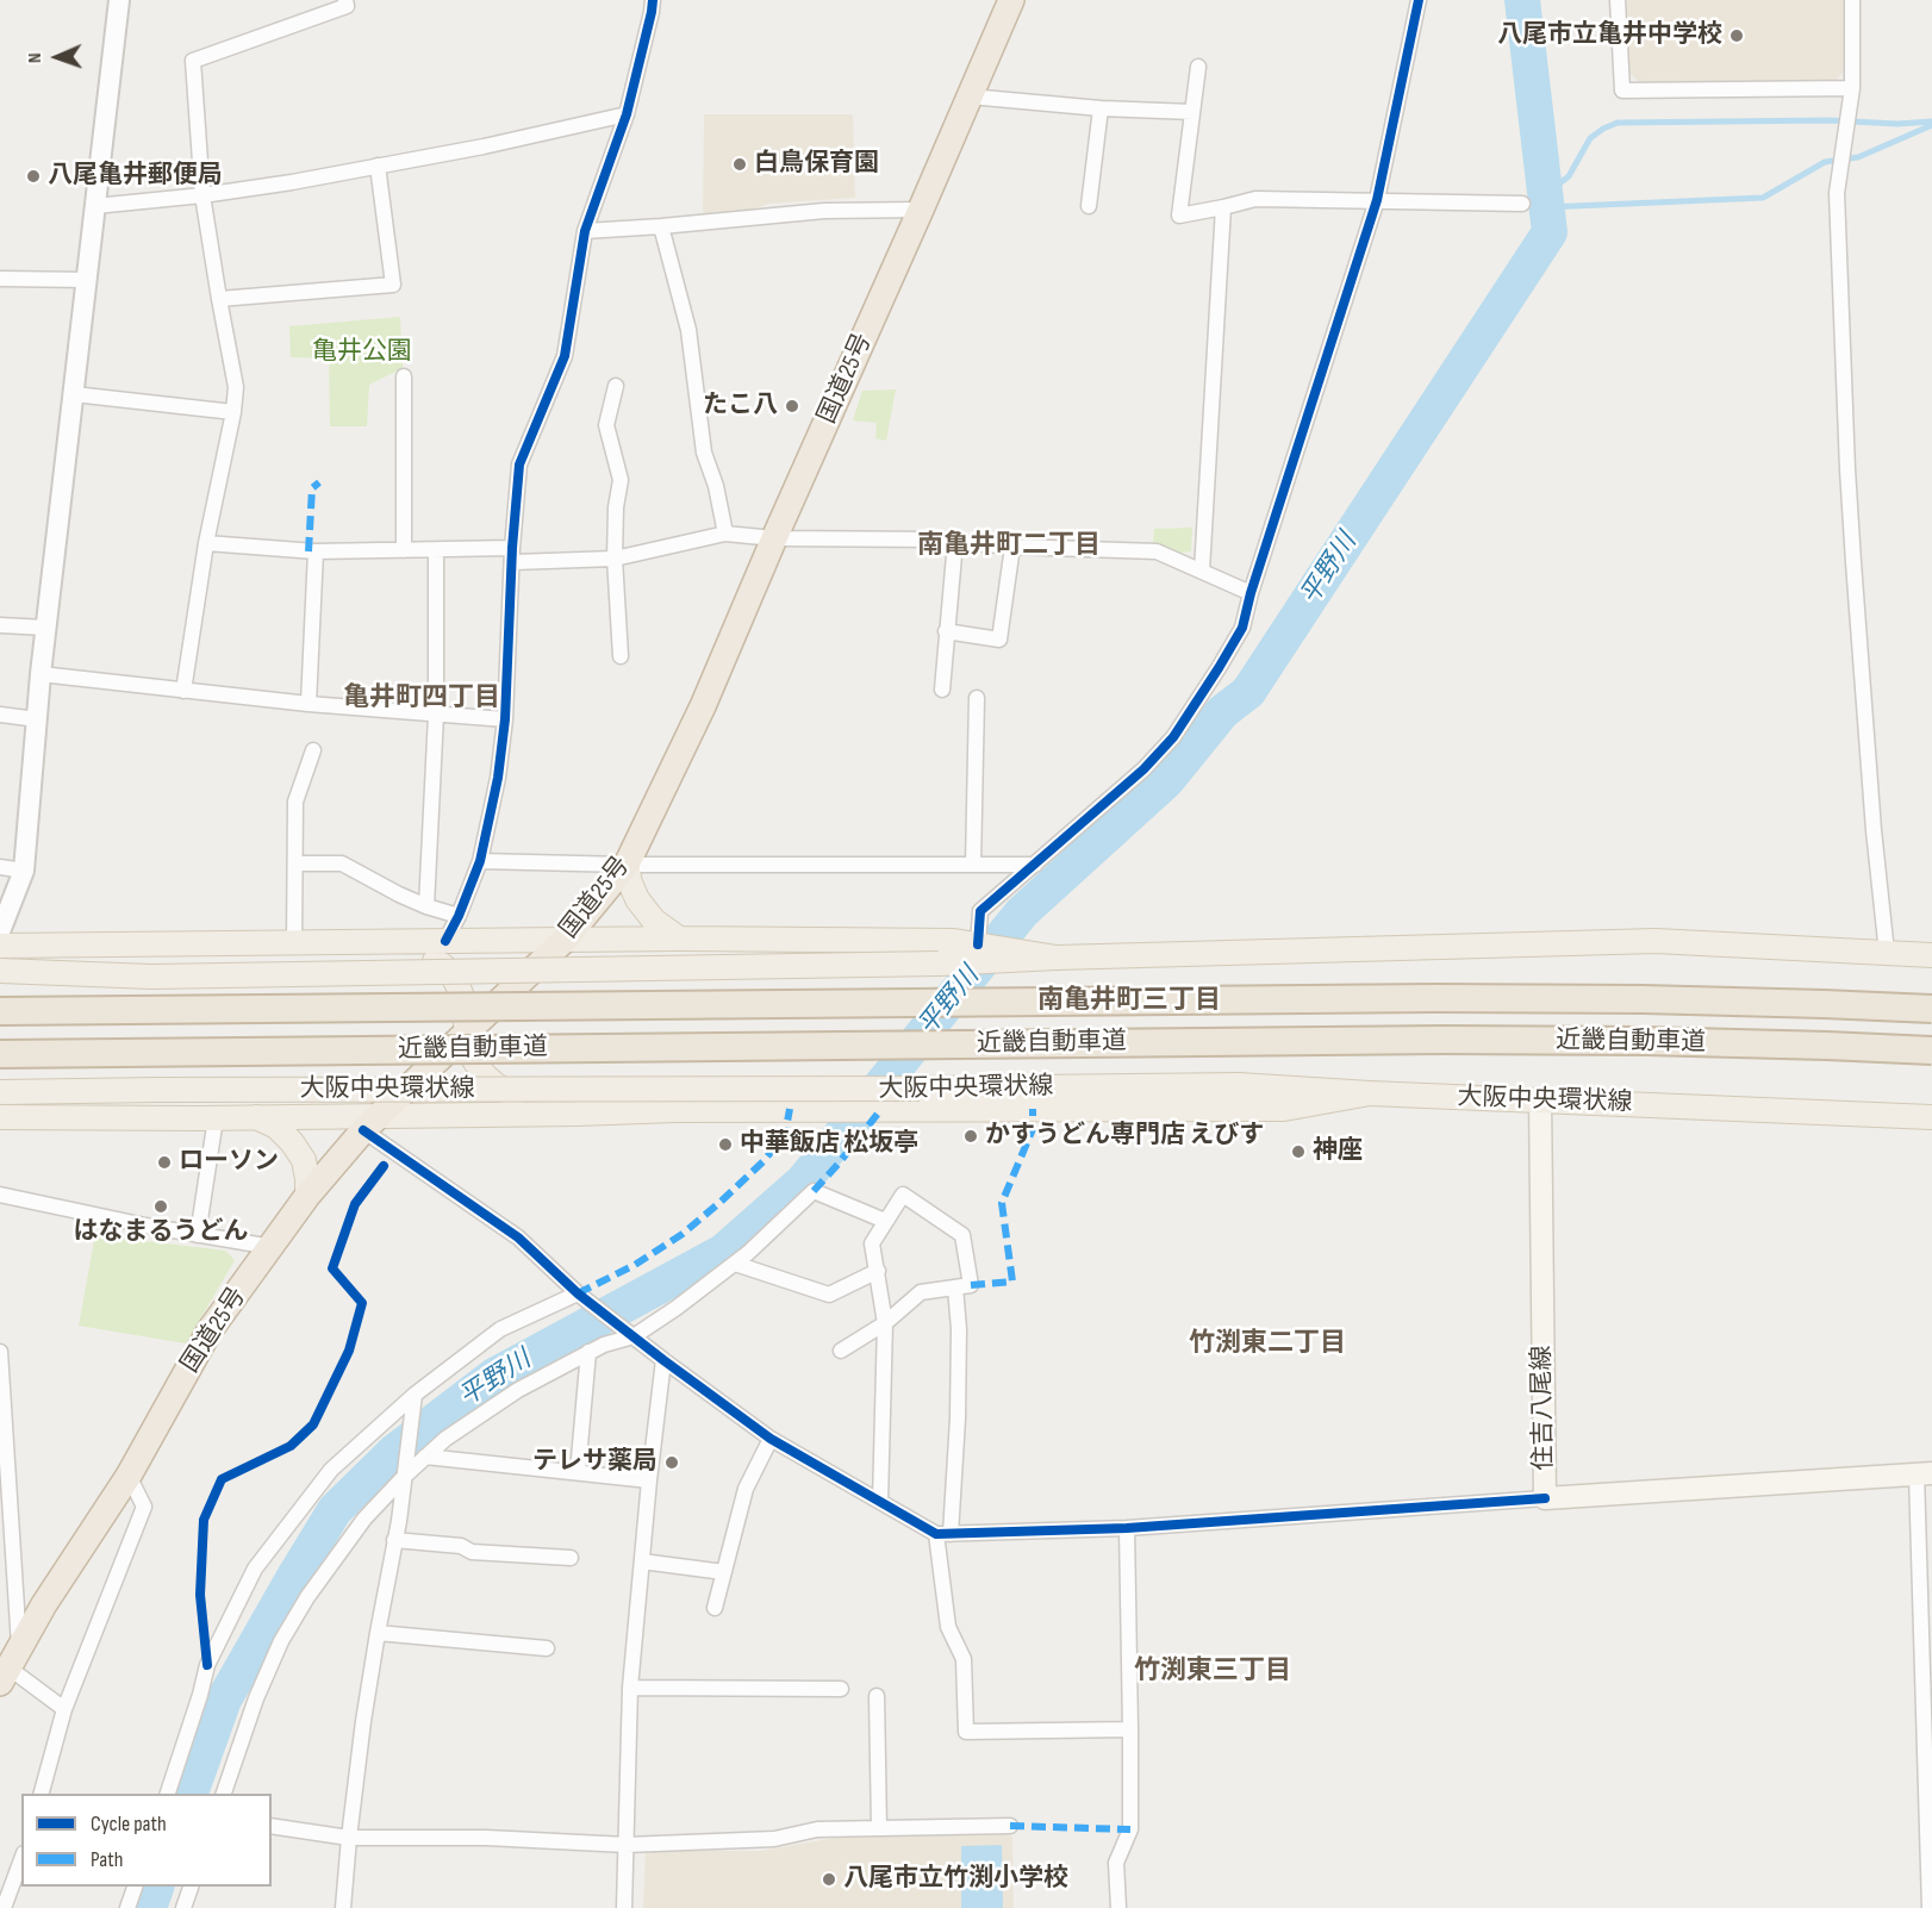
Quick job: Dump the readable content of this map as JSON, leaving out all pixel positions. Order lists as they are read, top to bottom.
{
  "streets": {
    "highway": ["国道25号", "近畿自動車道"],
    "main road": ["大阪中央環状線", "住吉八尾線"]
  },
  "crossings": [
    ["大阪中央環状線", "住吉八尾線"]
  ],
  "districts": [
    "南亀井町二丁目",
    "亀井町四丁目",
    "南亀井町三丁目",
    "竹渕東二丁目",
    "竹渕東三丁目"
  ],
  "water": ["平野川"],
  "parks": ["亀井公園"],
  "places": [
    "八尾市立亀井中学校",
    "白鳥保育園",
    "八尾亀井郵便局",
    "たこ八",
    "かすうどん専門店 えびす",
    "中華飯店 松坂亭",
    "神座",
    "ローソン",
    "はなまるうどん",
    "テレサ薬局",
    "八尾市立竹渕小学校"
  ],
  "legend": ["Cycle path", "Path"],
  "north": "left"
}
